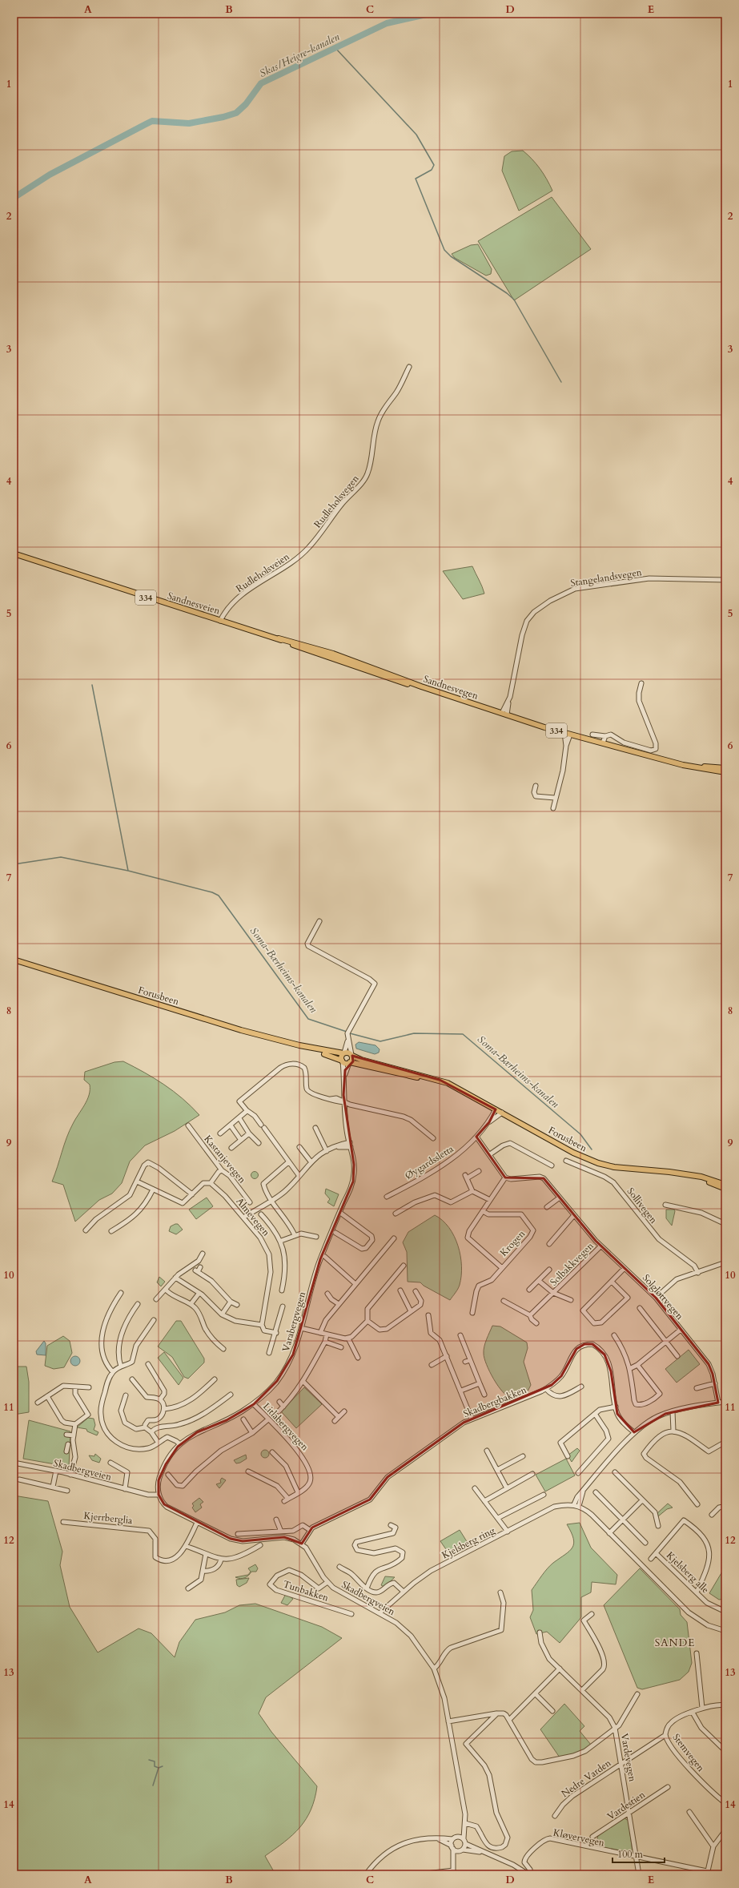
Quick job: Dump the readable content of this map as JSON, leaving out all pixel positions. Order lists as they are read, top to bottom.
{
  "streets": {
    "main road": [
      "334",
      "Sandnesveien",
      "Sandnesvegen",
      "Forusbeen"
    ],
    "street": [
      "Rudleholsvegen",
      "Rudleholsveien",
      "Stangelandsvegen",
      "Kastanjevegen",
      "Øygardssletta",
      "Sollivegen",
      "Almevegen",
      "Krogen",
      "Solbakkvegen",
      "Solgløttvegen",
      "Varabergvegen",
      "Skadbergbakken",
      "Litlabergvegen",
      "Skadbergveien",
      "Kjerrberglia",
      "Kjelsberg ring",
      "Kjelsberg alle",
      "Tunbakken",
      "Stemvegen",
      "Vardevegen",
      "Nedre Varden",
      "Vardestien",
      "Kløvervegen"
    ]
  },
  "crossings": [
    ["Rudleholsvegen", "Rudleholsveien"],
    ["Rudleholsveien", "Sandnesveien"],
    ["Stangelandsvegen", "Sandnesvegen"],
    ["Sandnesveien", "Sandnesvegen"],
    ["Forusbeen", "Øygardssletta"],
    ["Forusbeen", "Varabergvegen"],
    ["Solbakkvegen", "Solgløttvegen"],
    ["Varabergvegen", "Litlabergvegen"],
    ["Varabergvegen", "Skadbergveien"],
    ["Skadbergbakken", "Skadbergveien"],
    ["Skadbergveien", "Kjelsberg ring"],
    ["Skadbergveien", "Tunbakken"],
    ["Vardevegen", "Nedre Varden"],
    ["Vardevegen", "Vardestien"],
    ["Vardevegen", "Kløvervegen"]
  ],
  "districts": ["SANDE"],
  "water": ["Skas/Heigre-kanalen", "Soma-Bærheims-kanalen"],
  "scale_bar": "100 m",
  "grid": {
    "columns": [
      "A",
      "B",
      "C",
      "D",
      "E"
    ],
    "rows": [
      "1",
      "2",
      "3",
      "4",
      "5",
      "6",
      "7",
      "8",
      "9",
      "10",
      "11",
      "12",
      "13",
      "14"
    ]
  }
}
